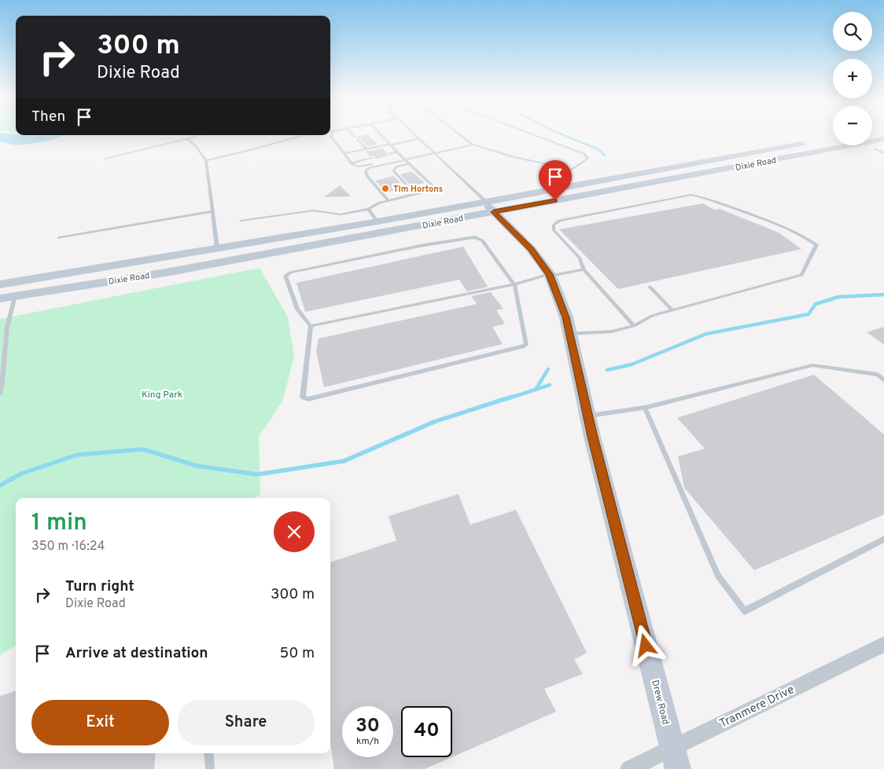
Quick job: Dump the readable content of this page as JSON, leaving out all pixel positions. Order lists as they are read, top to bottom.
{
  "streets": {
    "main road": ["Dixie Road", "Drew Road"],
    "street": ["Tranmere Drive"]
  },
  "crossings": [
    ["Dixie Road", "Drew Road"],
    ["Drew Road", "Tranmere Drive"]
  ],
  "parks": ["King Park"],
  "places": ["Tim Hortons"],
  "page": {
    "map_buttons": ["+", "−"],
    "turn": ["300 m", "Dixie Road"],
    "then": "Then",
    "heading": ["1 min", "350 m · 16:24"],
    "list": [
      {
        "name": "Turn right",
        "note": "Dixie Road",
        "value": "300 m"
      },
      {
        "name": "Arrive at destination",
        "value": "50 m"
      }
    ],
    "buttons": ["Exit", "Share"],
    "speed": "30 km/h",
    "limit": "40"
  }
}
